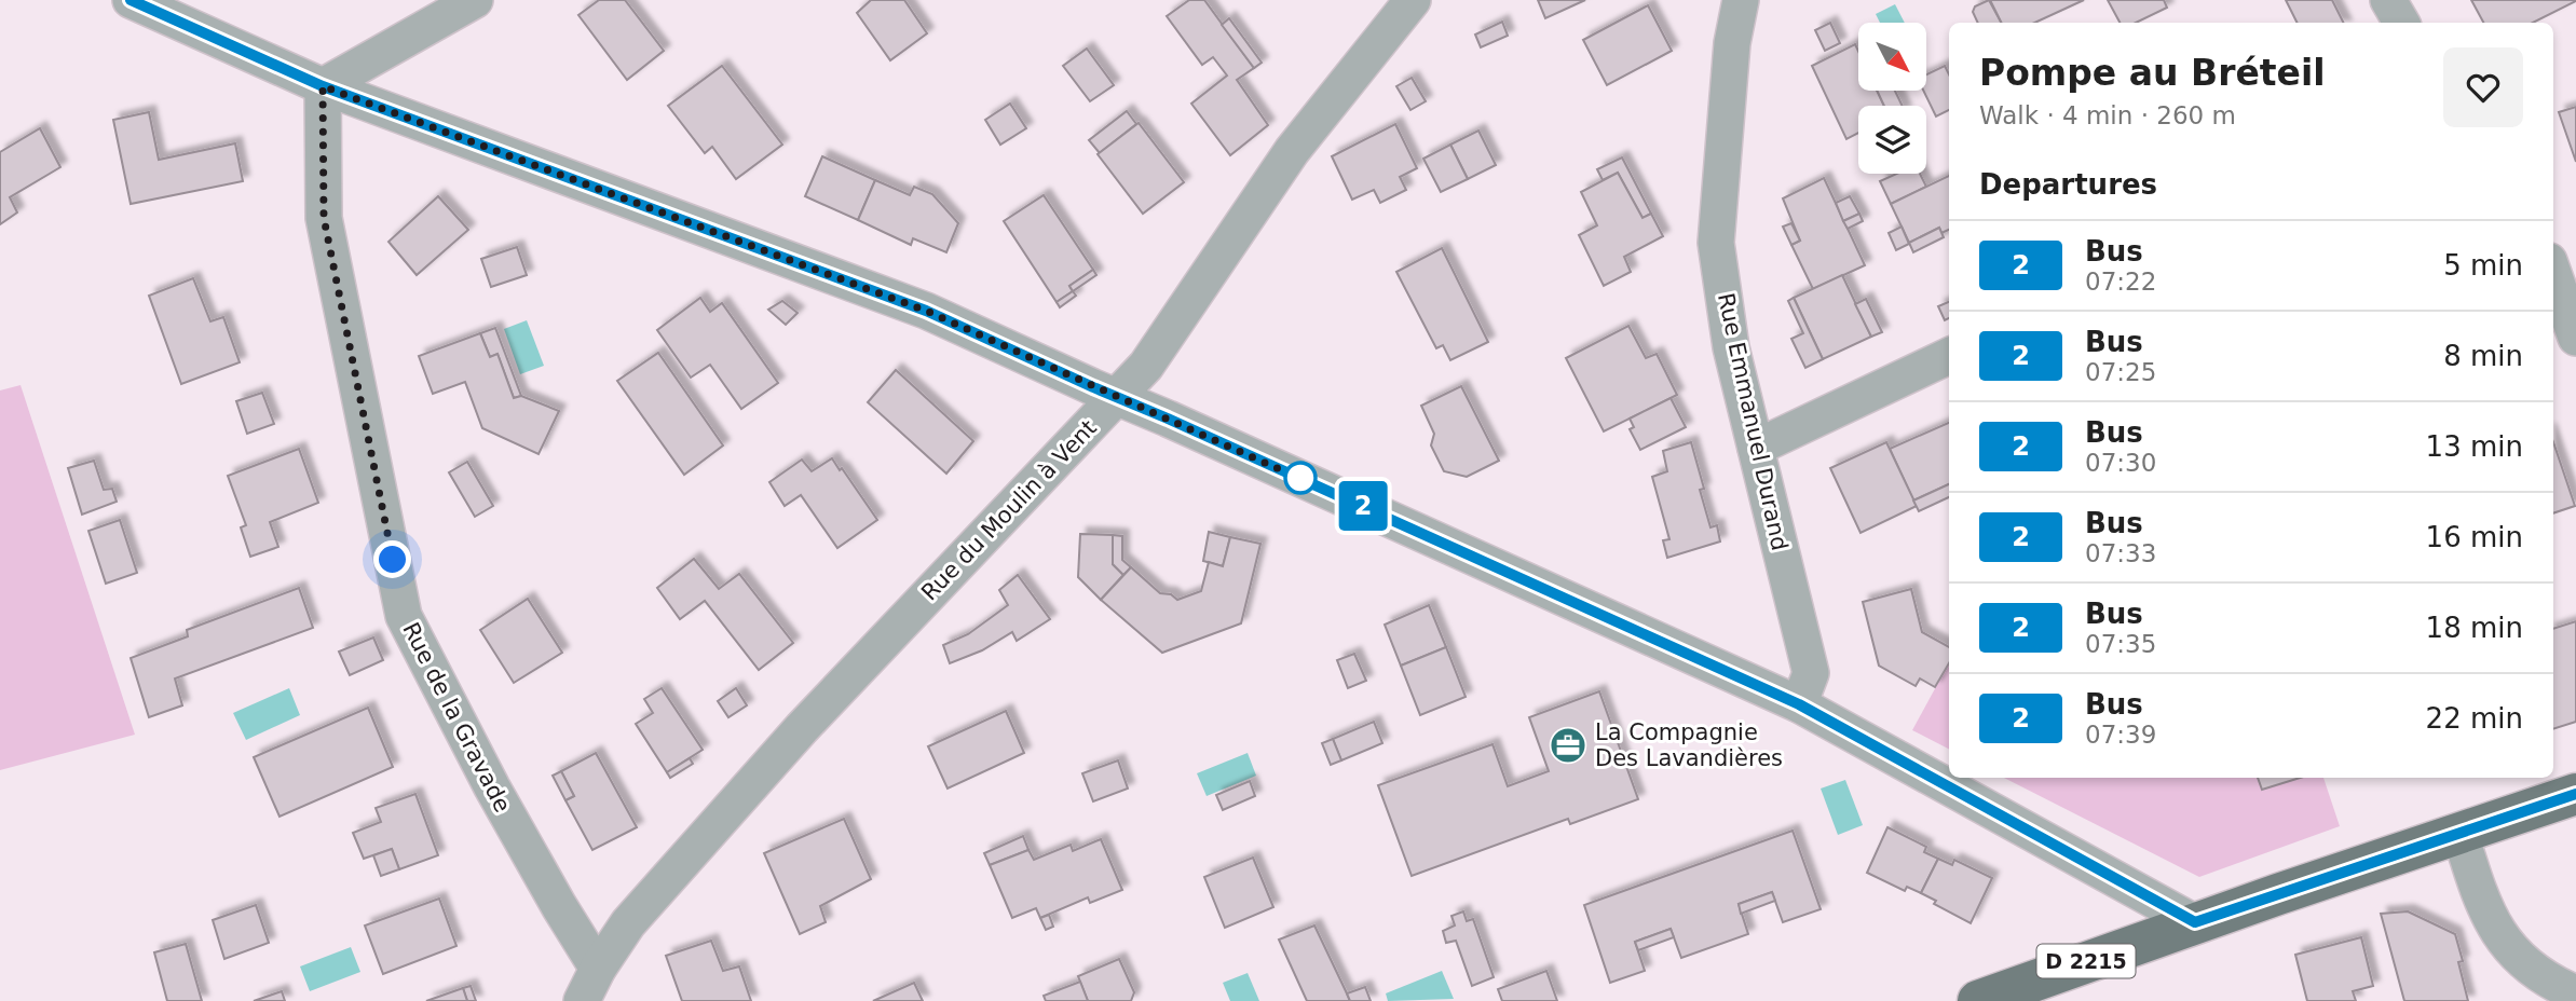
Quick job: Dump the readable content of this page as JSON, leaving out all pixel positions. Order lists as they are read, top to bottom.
{
  "streets": {
    "main road": ["D 2215"],
    "street": ["Rue Emmanuel Durand", "Rue du Moulin à Vent", "Rue de la Gravade"]
  },
  "crossings": [
    ["Rue du Moulin à Vent", "Rue de la Gravade"]
  ],
  "places": {
    "office": ["La Compagnie Des Lavandières"]
  },
  "lines": ["bus line 2"],
  "north": "bottom right",
  "page": {
    "on_map": "2",
    "heading": [
      ["Pompe au Bréteil", "Walk · 4 min · 260 m"],
      "Departures"
    ],
    "list": [
      {
        "mark": "2",
        "name": "Bus",
        "note": "07:22",
        "value": "5 min"
      },
      {
        "mark": "2",
        "name": "Bus",
        "note": "07:25",
        "value": "8 min"
      },
      {
        "mark": "2",
        "name": "Bus",
        "note": "07:30",
        "value": "13 min"
      },
      {
        "mark": "2",
        "name": "Bus",
        "note": "07:33",
        "value": "16 min"
      },
      {
        "mark": "2",
        "name": "Bus",
        "note": "07:35",
        "value": "18 min"
      },
      {
        "mark": "2",
        "name": "Bus",
        "note": "07:39",
        "value": "22 min"
      }
    ]
  }
}
